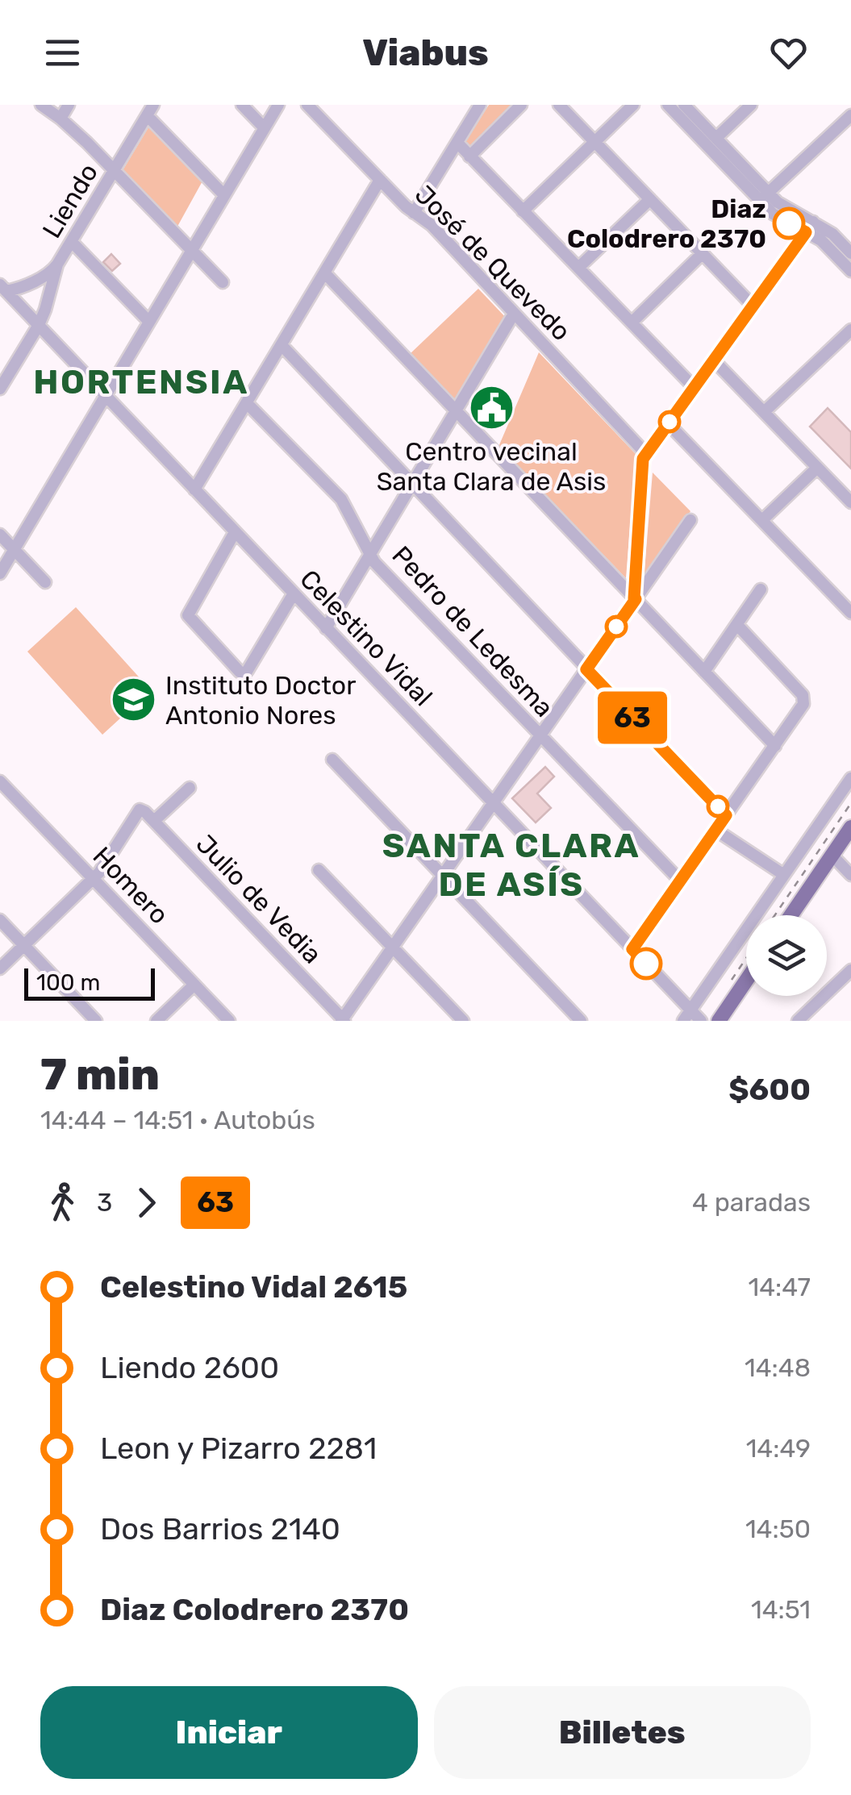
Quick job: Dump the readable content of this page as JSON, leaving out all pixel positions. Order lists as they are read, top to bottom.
{
  "streets": {
    "street": [
      "Liendo",
      "José de Quevedo",
      "Pedro de Ledesma",
      "Celestino Vidal",
      "Homero",
      "Julio de Vedia"
    ]
  },
  "crossings": [
    ["Liendo", "Celestino Vidal"],
    ["Homero", "Julio de Vedia"]
  ],
  "districts": ["HORTENSIA", "SANTA CLARA DE ASÍS"],
  "places": {
    "other": ["Diaz Colodrero 2370"],
    "public building": ["Centro vecinal Santa Clara de Asis"],
    "school or university": ["Instituto Doctor Antonio Nores"]
  },
  "lines": ["bus line 63"],
  "scale_bar": "100 m",
  "page": {
    "header": "Viabus",
    "on_map": "63",
    "scale": "100 m",
    "heading": ["7 min", "14:44 – 14:51 · Autobús", "$600"],
    "legs": ["3", "63", "4 paradas"],
    "list": [
      {
        "name": "Celestino Vidal 2615",
        "value": "14:47"
      },
      {
        "name": "Liendo 2600",
        "value": "14:48"
      },
      {
        "name": "Leon y Pizarro 2281",
        "value": "14:49"
      },
      {
        "name": "Dos Barrios 2140",
        "value": "14:50"
      },
      {
        "name": "Diaz Colodrero 2370",
        "value": "14:51"
      }
    ],
    "buttons": ["Iniciar", "Billetes"]
  }
}
